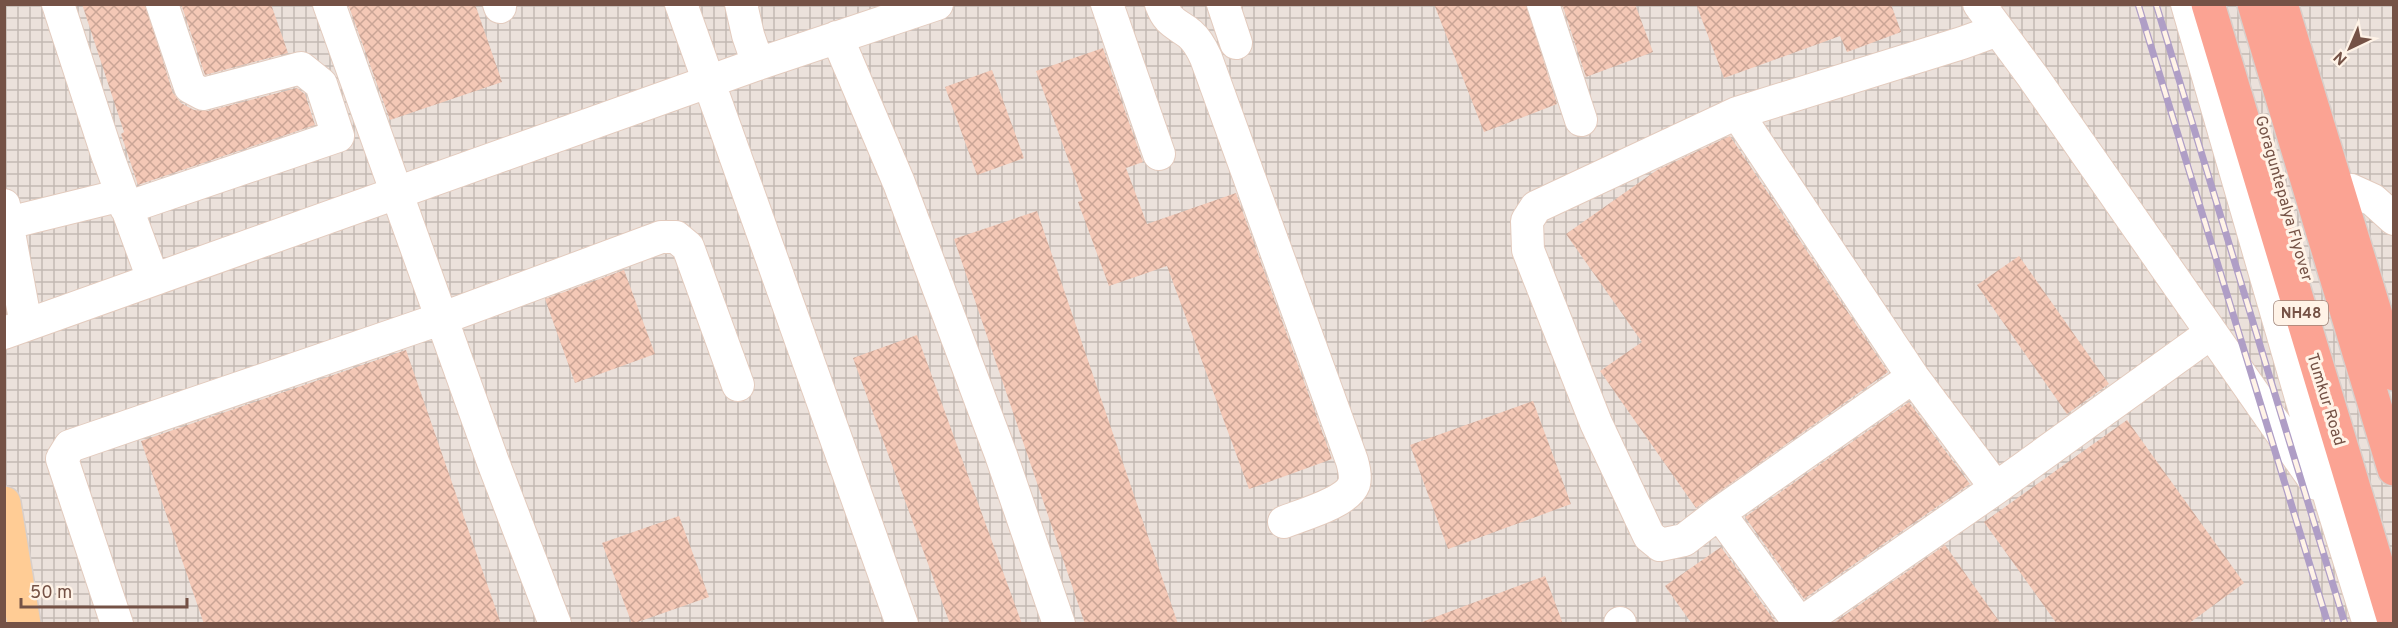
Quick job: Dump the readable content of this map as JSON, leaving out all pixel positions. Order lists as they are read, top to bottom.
{
  "streets": {
    "highway": ["Goraguntepalya Flyover", "NH48", "Tumkur Road"]
  },
  "scale_bar": "50 m",
  "north": "bottom left"
}
